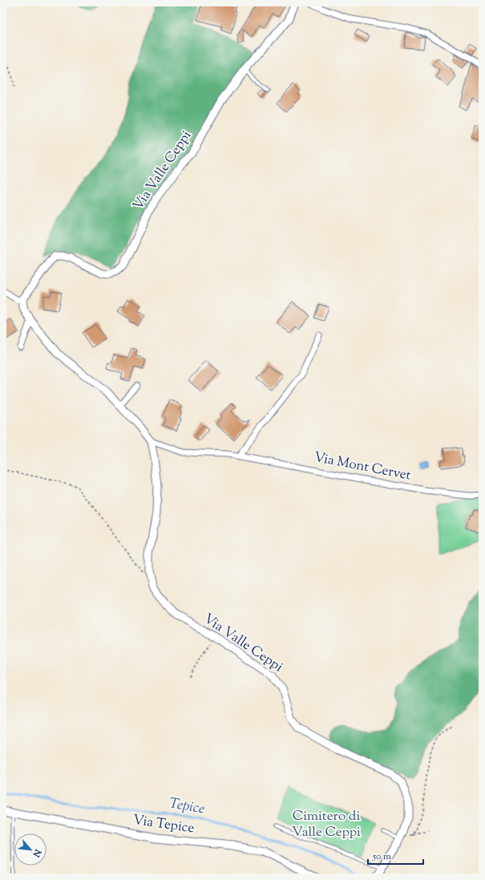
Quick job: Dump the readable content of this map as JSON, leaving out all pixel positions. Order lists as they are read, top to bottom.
{
  "streets": {
    "street": ["Via Valle Ceppi", "Via Mont Cervet", "Via Tepice"]
  },
  "crossings": [
    ["Via Valle Ceppi", "Via Mont Cervet"]
  ],
  "water": ["Tepice"],
  "parks": ["Cimitero di Valle Ceppi"],
  "scale_bar": "50 m",
  "north": "bottom right"
}
